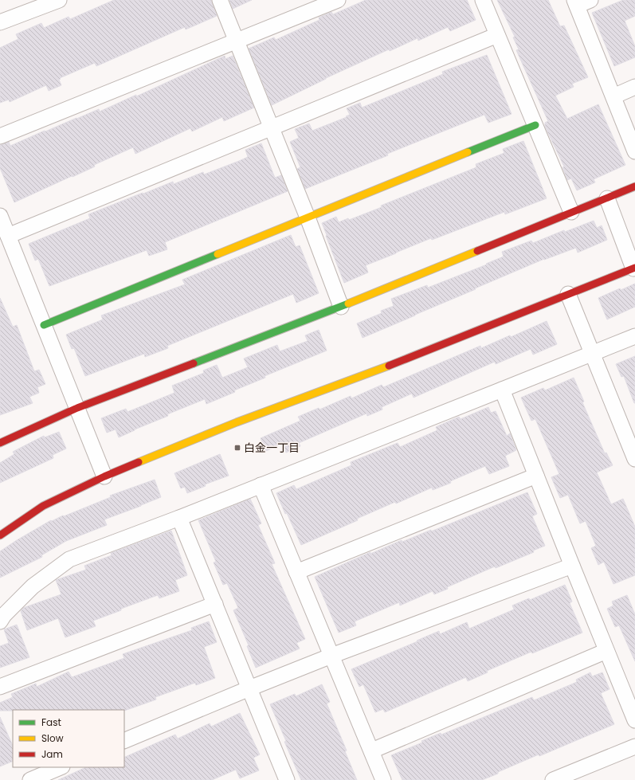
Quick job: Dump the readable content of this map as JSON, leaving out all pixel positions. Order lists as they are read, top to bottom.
{
  "places": {
    "transit": ["白金一丁目"]
  },
  "legend": ["Fast", "Slow", "Jam"]
}
